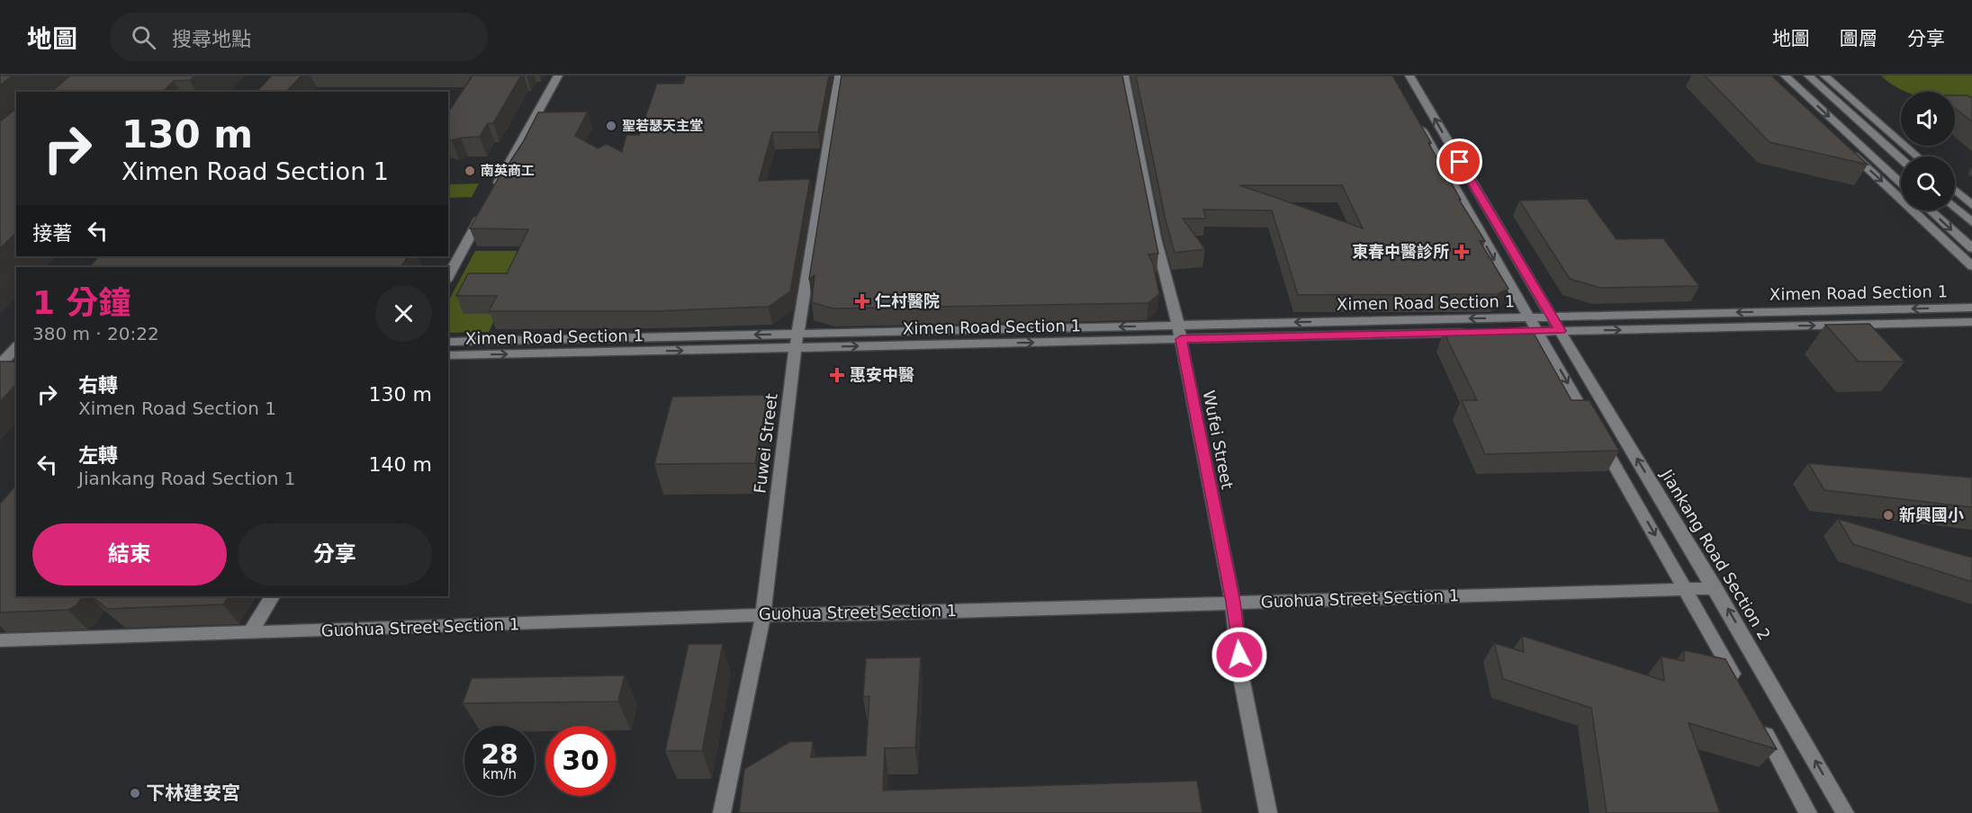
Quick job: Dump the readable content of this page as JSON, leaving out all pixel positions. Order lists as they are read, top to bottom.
{
  "streets": {
    "street": [
      "Ximen Road Section 1",
      "Wufei Street",
      "Fuwei Street",
      "Jiankang Road Section 2",
      "Guohua Street Section 1"
    ]
  },
  "crossings": [
    ["Ximen Road Section 1", "Wufei Street"],
    ["Ximen Road Section 1", "Fuwei Street"],
    ["Ximen Road Section 1", "Jiankang Road Section 2"],
    ["Wufei Street", "Guohua Street Section 1"],
    ["Fuwei Street", "Guohua Street Section 1"],
    ["Jiankang Road Section 2", "Guohua Street Section 1"]
  ],
  "places": {
    "other": [
      "聖若瑟天主堂",
      "南英商工",
      "新興國小",
      "下林建安宮"
    ],
    "health": ["東春中醫診所", "仁村醫院", "惠安中醫"]
  },
  "page": {
    "header": "地圖",
    "search": "搜尋地點",
    "nav": ["地圖", "圖層", "分享"],
    "turn": ["130 m", "Ximen Road Section 1"],
    "then": "接著",
    "heading": ["1 分鐘", "380 m · 20:22"],
    "list": [
      {
        "name": "右轉",
        "note": "Ximen Road Section 1",
        "value": "130 m"
      },
      {
        "name": "左轉",
        "note": "Jiankang Road Section 1",
        "value": "140 m"
      }
    ],
    "buttons": ["結束", "分享"],
    "speed": "28 km/h",
    "limit": "30"
  }
}
